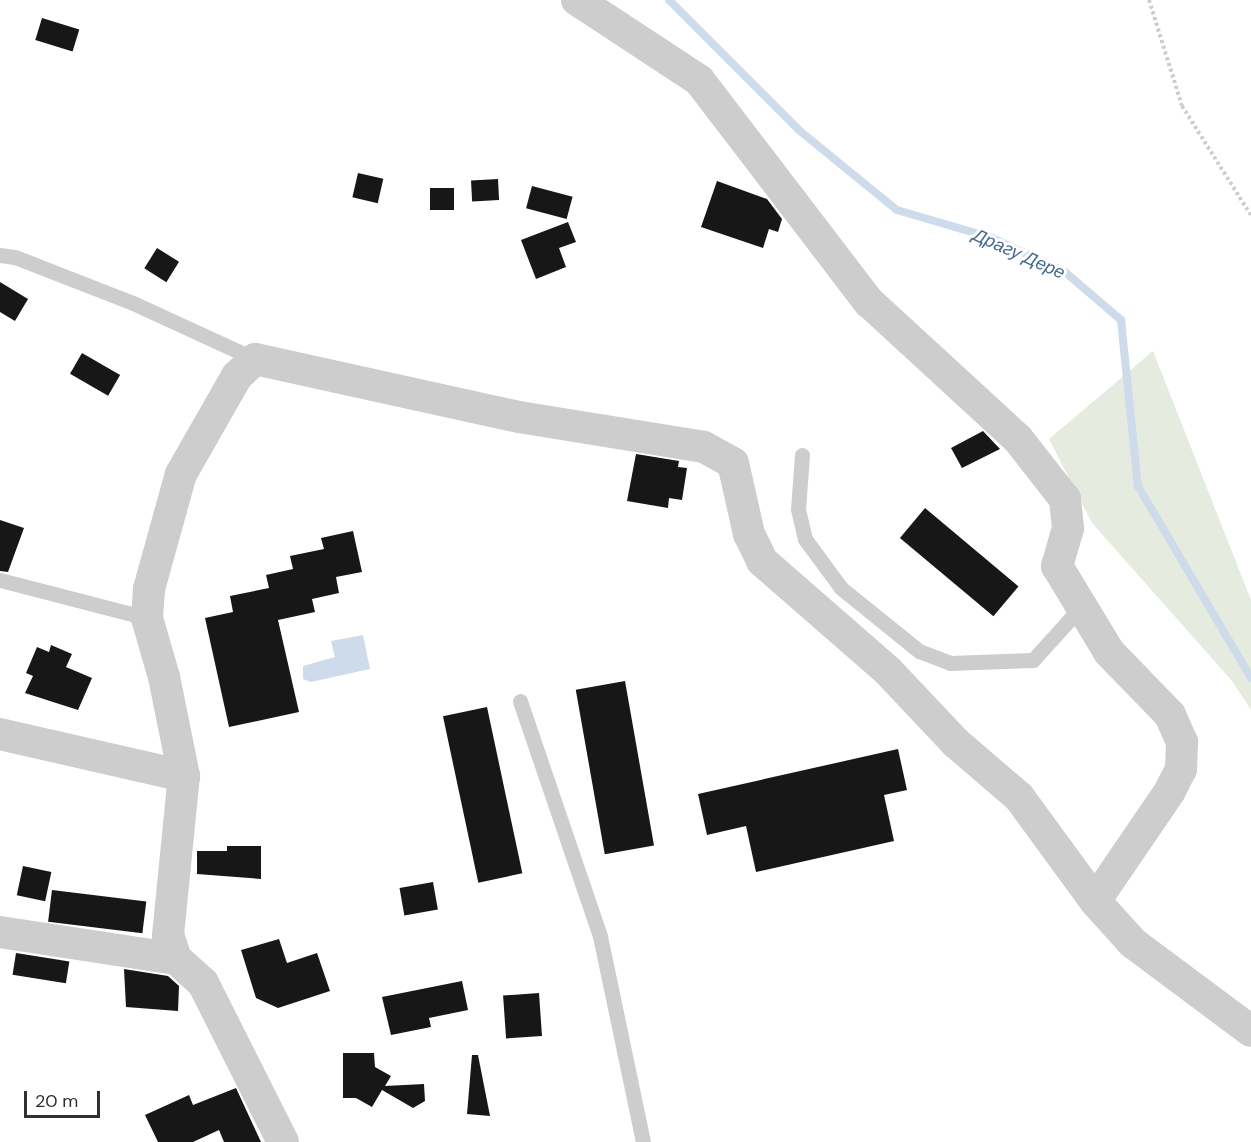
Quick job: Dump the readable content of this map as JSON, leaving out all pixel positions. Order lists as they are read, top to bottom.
{
  "water": ["Драгу Дере"],
  "scale_bar": "20 m"
}
